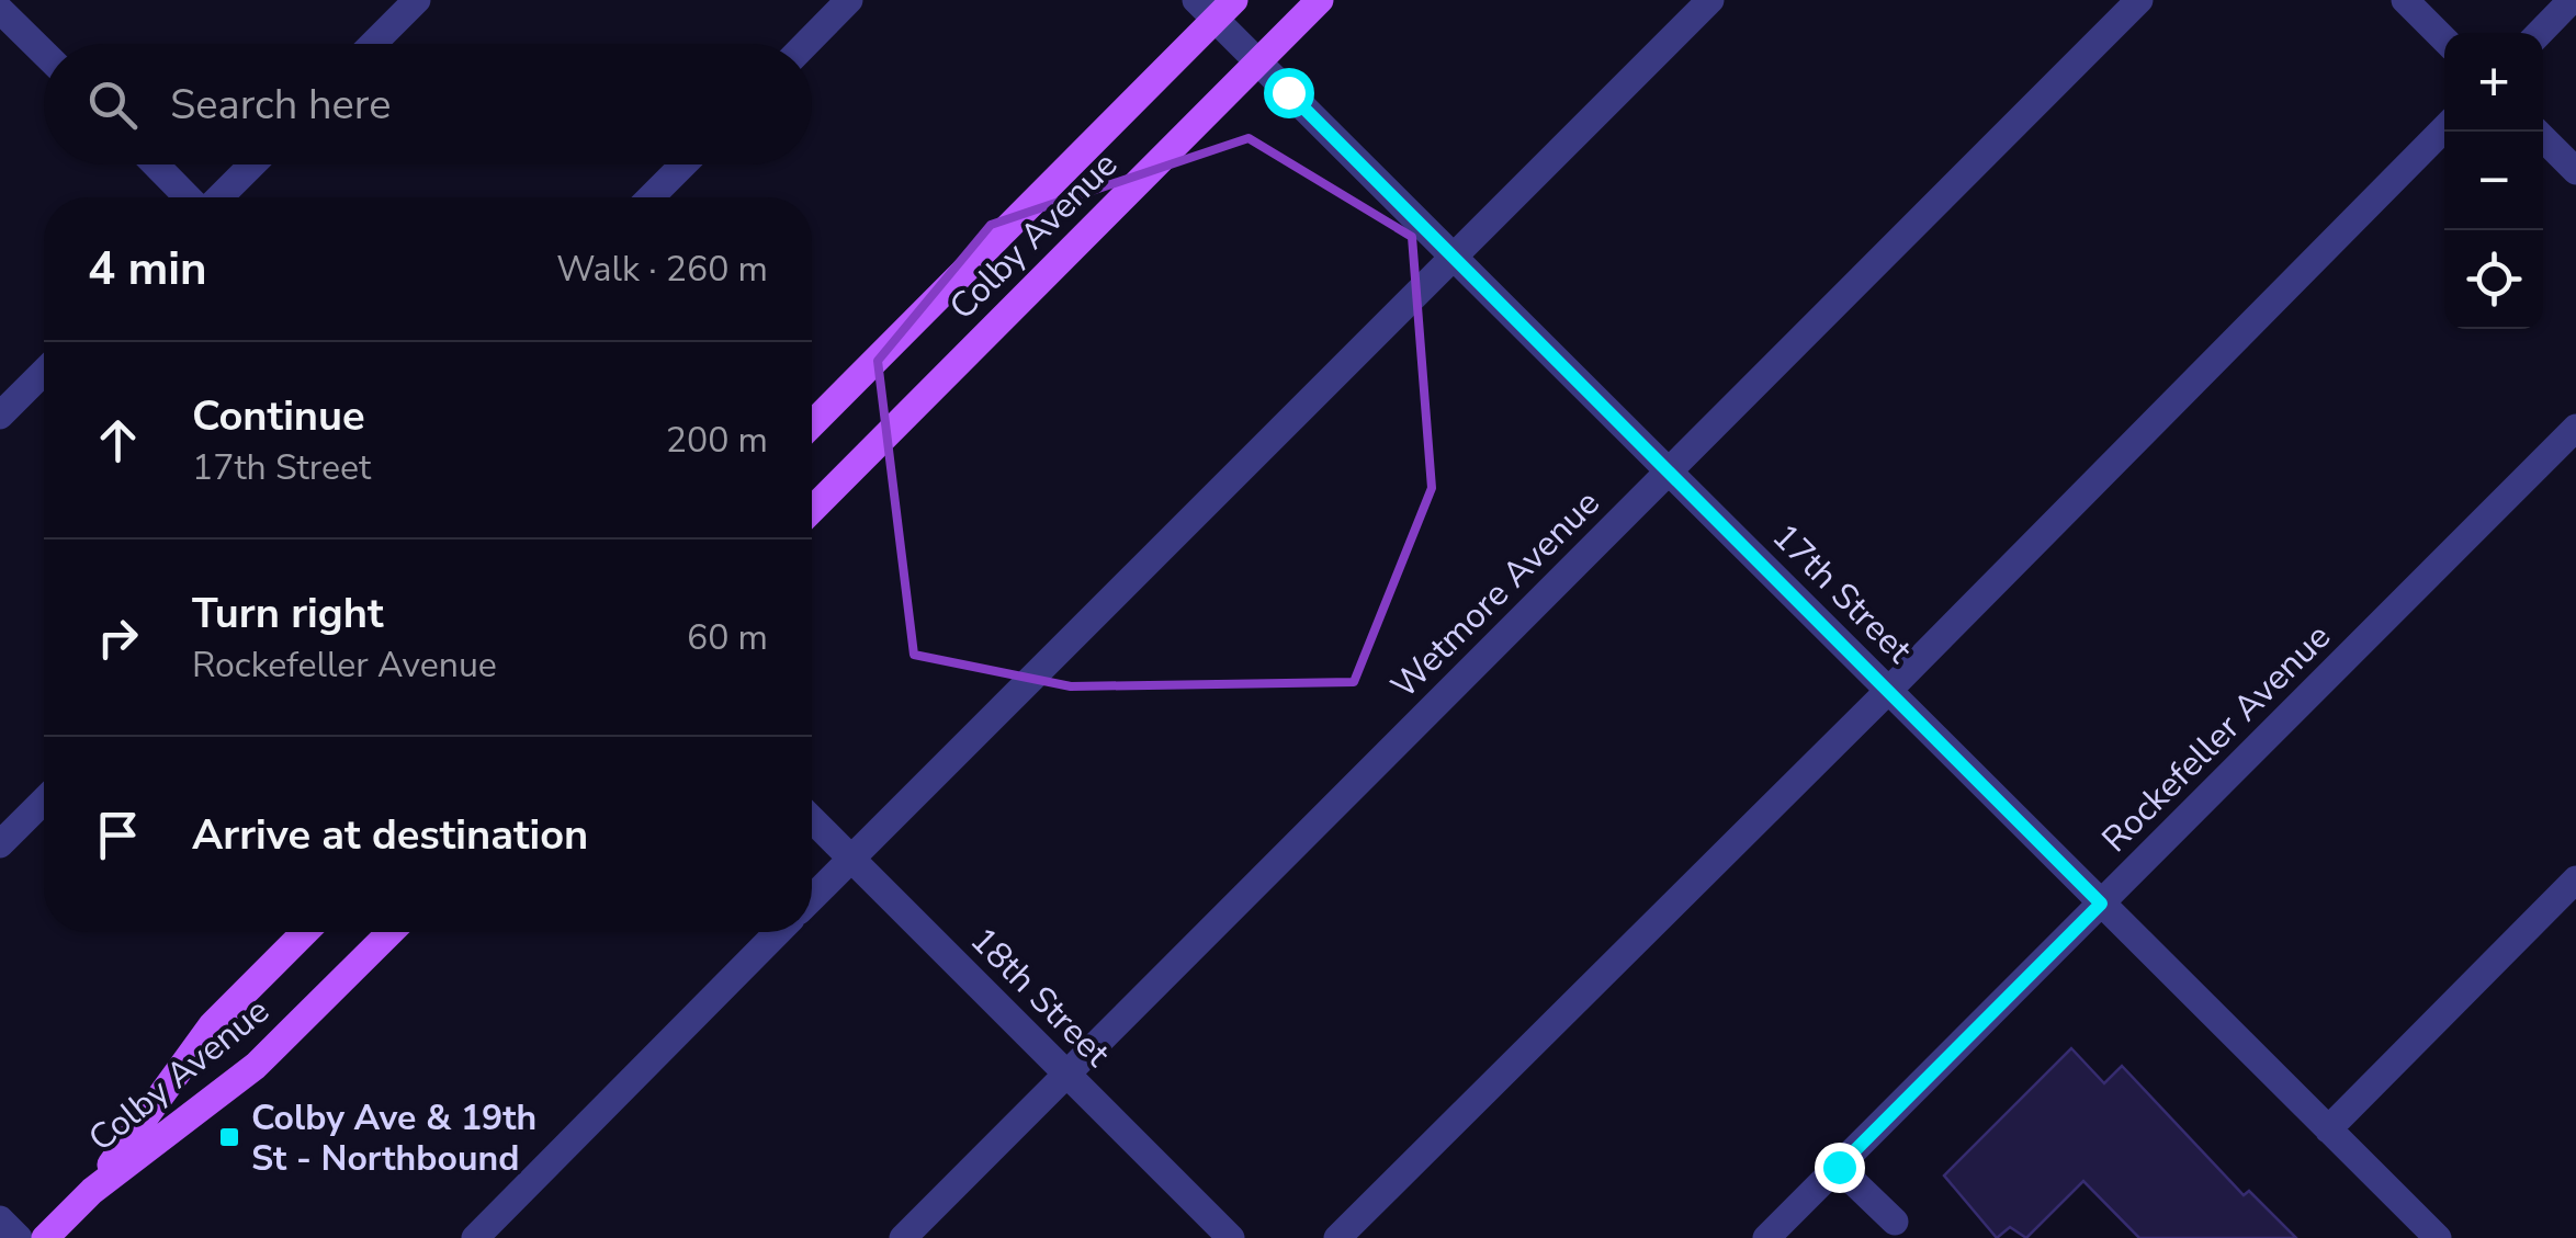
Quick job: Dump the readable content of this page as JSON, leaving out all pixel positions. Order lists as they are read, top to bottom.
{
  "streets": {
    "main road": ["Colby Avenue"],
    "street": [
      "17th Street",
      "Wetmore Avenue",
      "Rockefeller Avenue",
      "18th Street"
    ]
  },
  "crossings": [
    ["Colby Avenue", "17th Street"],
    ["17th Street", "Wetmore Avenue"],
    ["17th Street", "Rockefeller Avenue"],
    ["Wetmore Avenue", "18th Street"]
  ],
  "places": {
    "transit": ["Colby Ave & 19th St - Northbound"]
  },
  "page": {
    "map_buttons": ["+", "−"],
    "search": "Search here",
    "heading": ["4 min", "Walk · 260 m"],
    "list": [
      ["Continue", "17th Street", "200 m"],
      ["Turn right", "Rockefeller Avenue", "60 m"],
      "Arrive at destination"
    ]
  }
}
